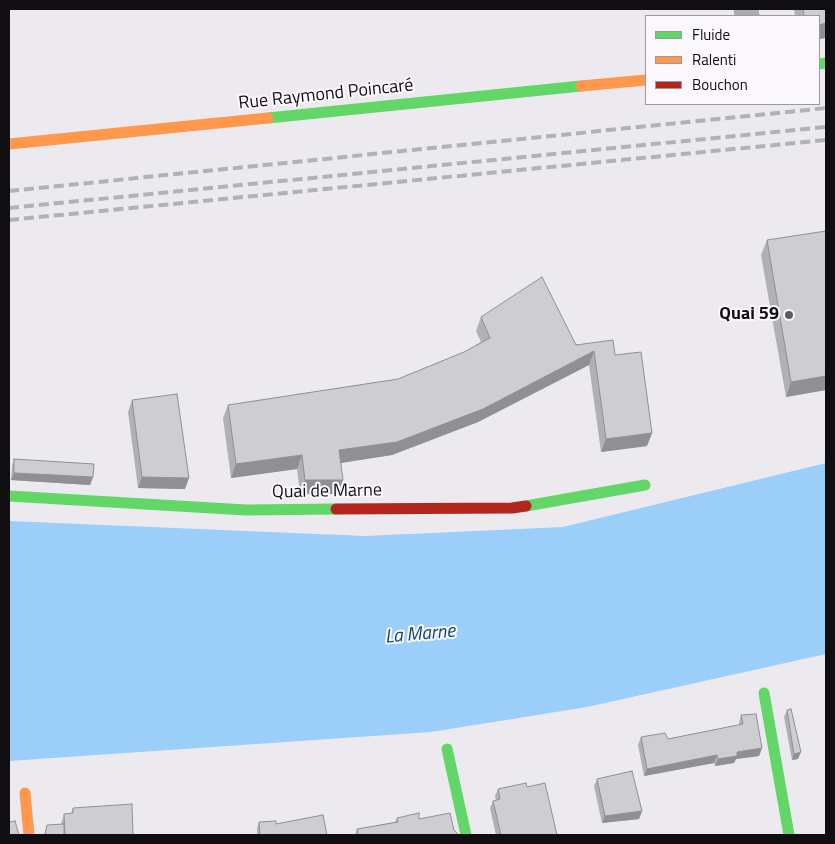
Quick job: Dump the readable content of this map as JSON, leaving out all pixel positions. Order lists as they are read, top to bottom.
{
  "streets": {
    "street": ["Rue Raymond Poincaré", "Quai de Marne"]
  },
  "water": ["La Marne"],
  "places": ["Quai 59"],
  "legend": ["Fluide", "Ralenti", "Bouchon"]
}
